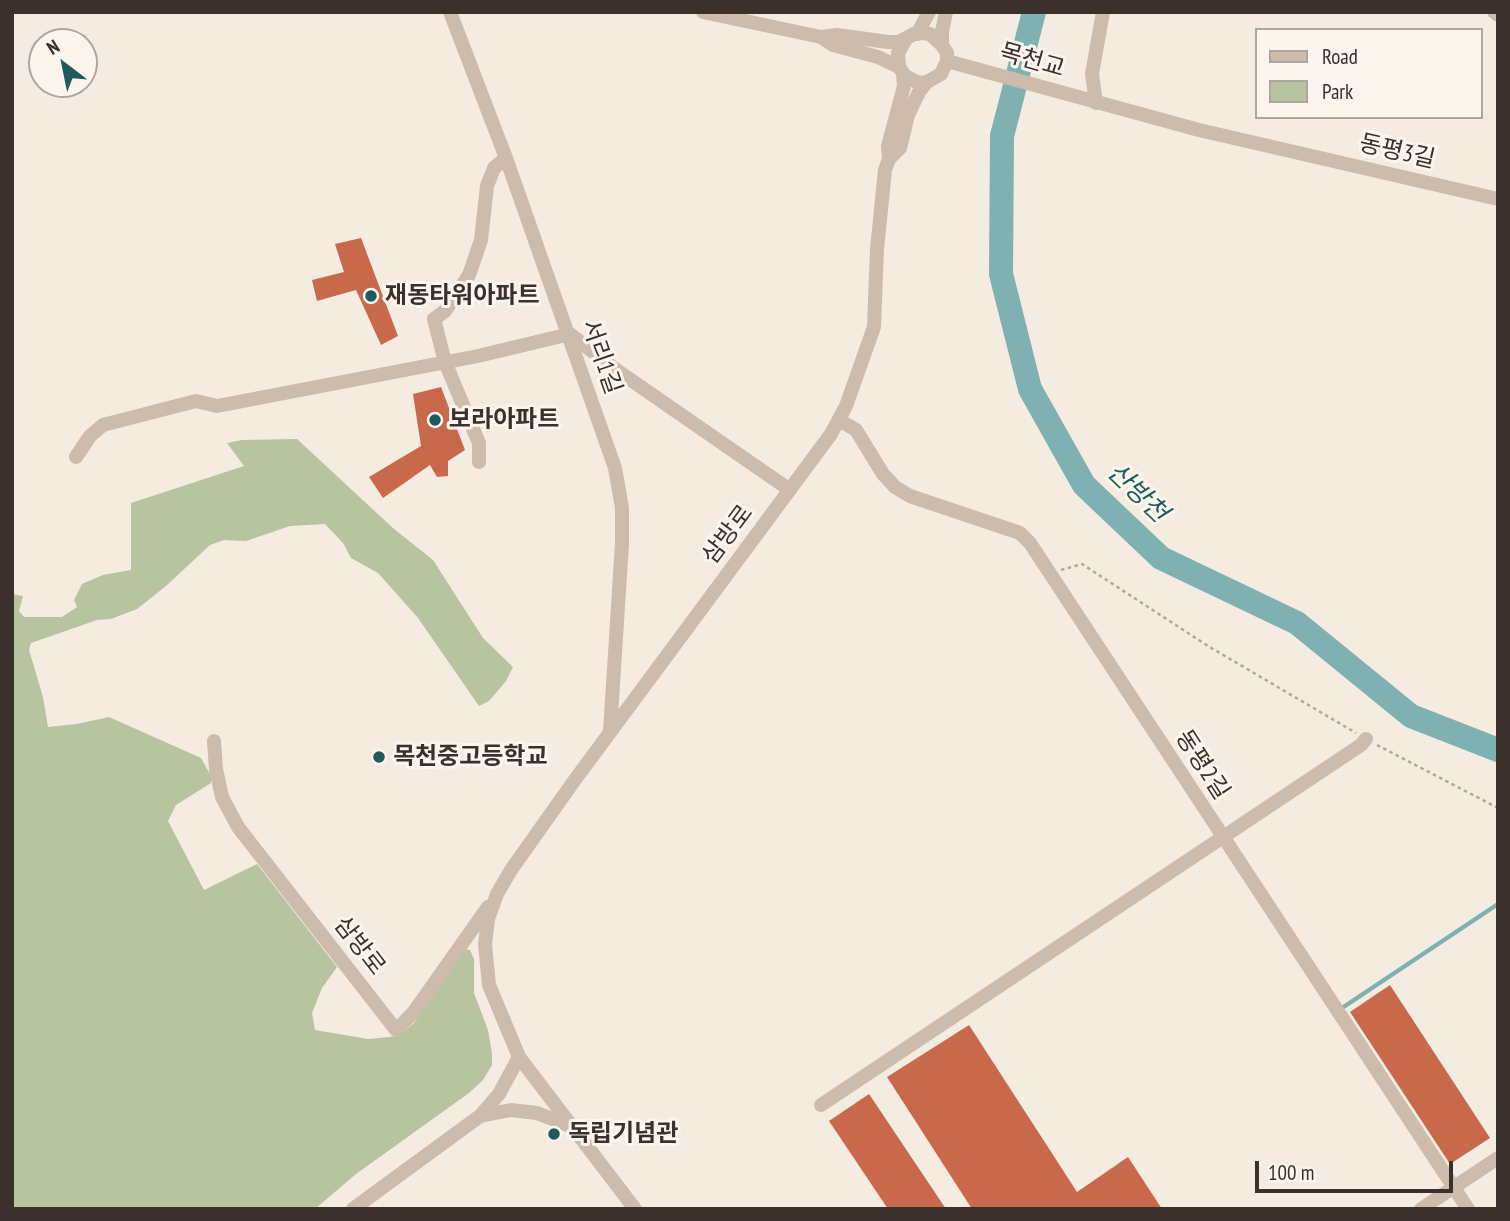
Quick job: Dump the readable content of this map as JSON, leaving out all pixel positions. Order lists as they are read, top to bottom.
{
  "streets": {
    "street": [
      "목천교",
      "동평3길",
      "서리1길",
      "삼방로",
      "동평2길"
    ]
  },
  "crossings": [
    ["목천교", "동평3길"],
    ["목천교", "삼방로"],
    ["서리1길", "삼방로"],
    ["삼방로", "동평2길"]
  ],
  "water": ["산방천"],
  "places": [
    "재동타워아파트",
    "보라아파트",
    "목천중고등학교",
    "독립기념관"
  ],
  "legend": ["Road", "Park"],
  "scale_bar": "100 m",
  "north": "top left"
}
